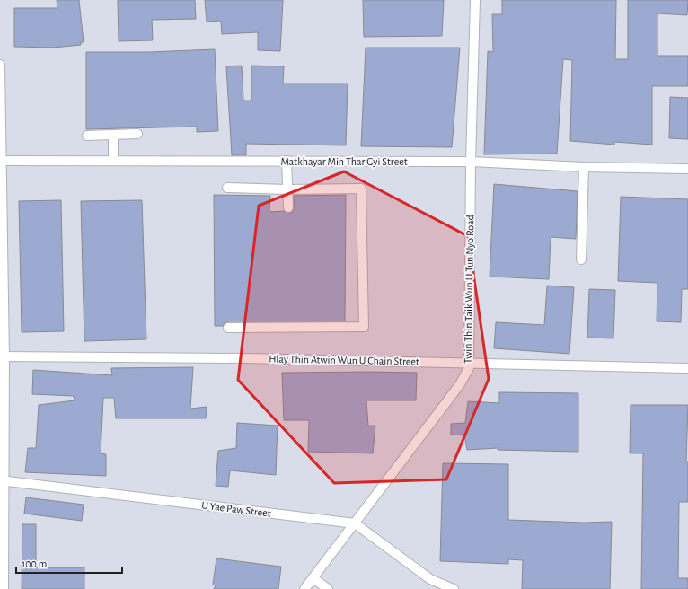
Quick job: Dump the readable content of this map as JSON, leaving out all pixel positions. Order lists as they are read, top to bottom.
{
  "streets": {
    "street": [
      "Matkhayar Min Thar Gyi Street",
      "Twin Thin Taik Wun U Tun Nyo Road",
      "Hlay Thin Atwin Wun U Chain Street",
      "U Yae Paw Street"
    ]
  },
  "crossings": [
    ["Matkhayar Min Thar Gyi Street", "Twin Thin Taik Wun U Tun Nyo Road"],
    ["Twin Thin Taik Wun U Tun Nyo Road", "Hlay Thin Atwin Wun U Chain Street"],
    ["Twin Thin Taik Wun U Tun Nyo Road", "U Yae Paw Street"]
  ],
  "scale_bar": "100 m"
}
